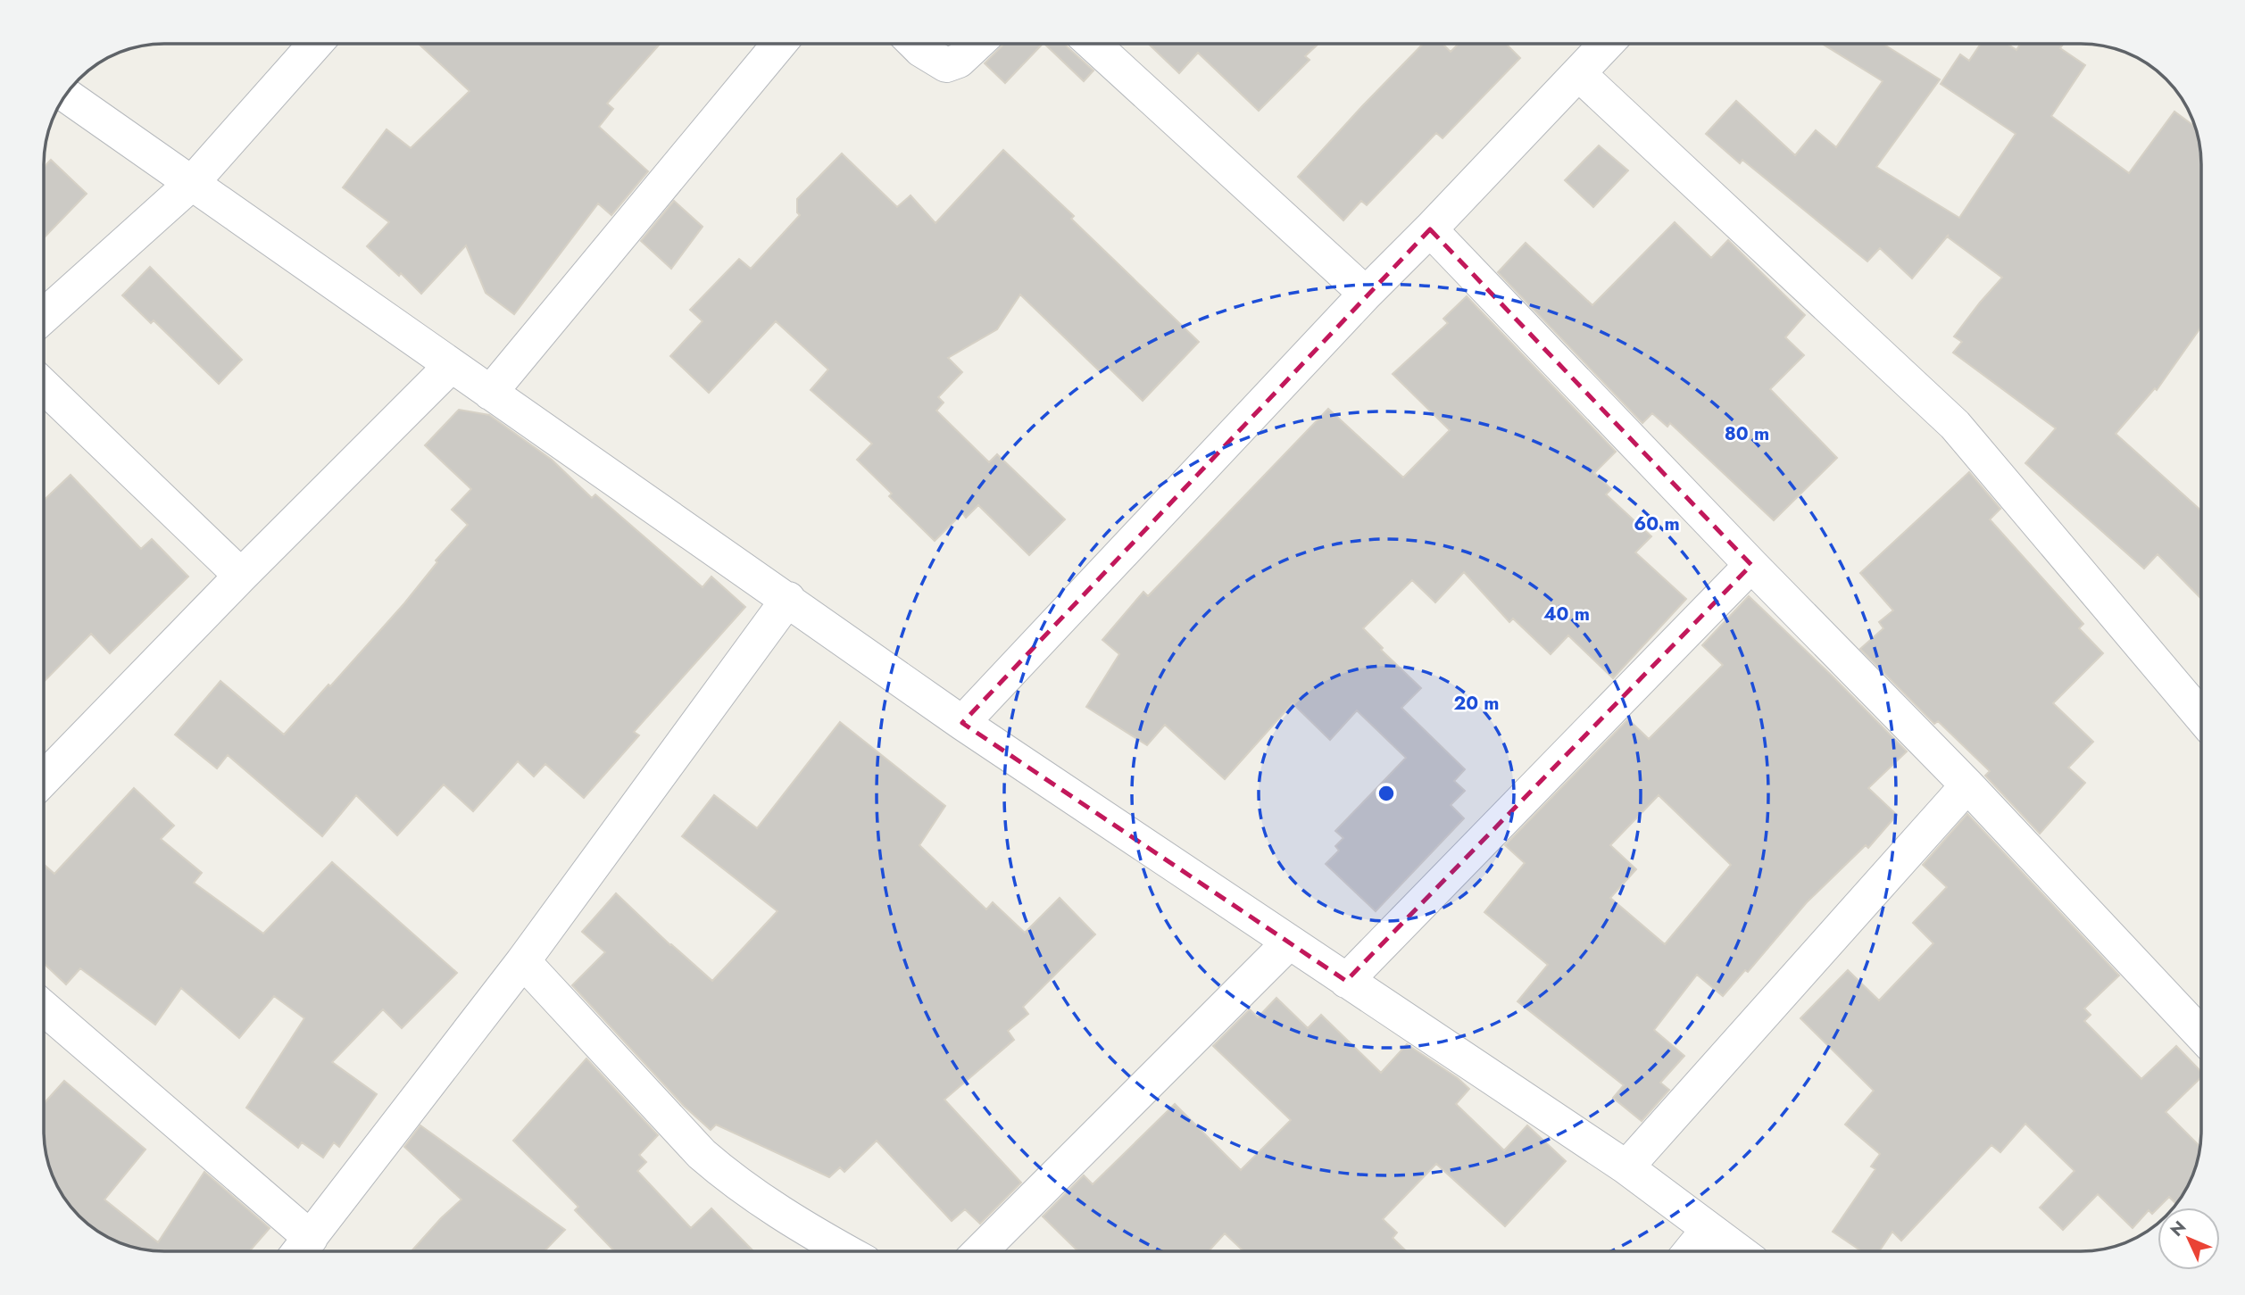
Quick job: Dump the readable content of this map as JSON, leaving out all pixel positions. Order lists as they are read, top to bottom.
{
  "north": "top left",
  "rings": [
    "80 m",
    "60 m",
    "40 m",
    "20 m"
  ]
}
